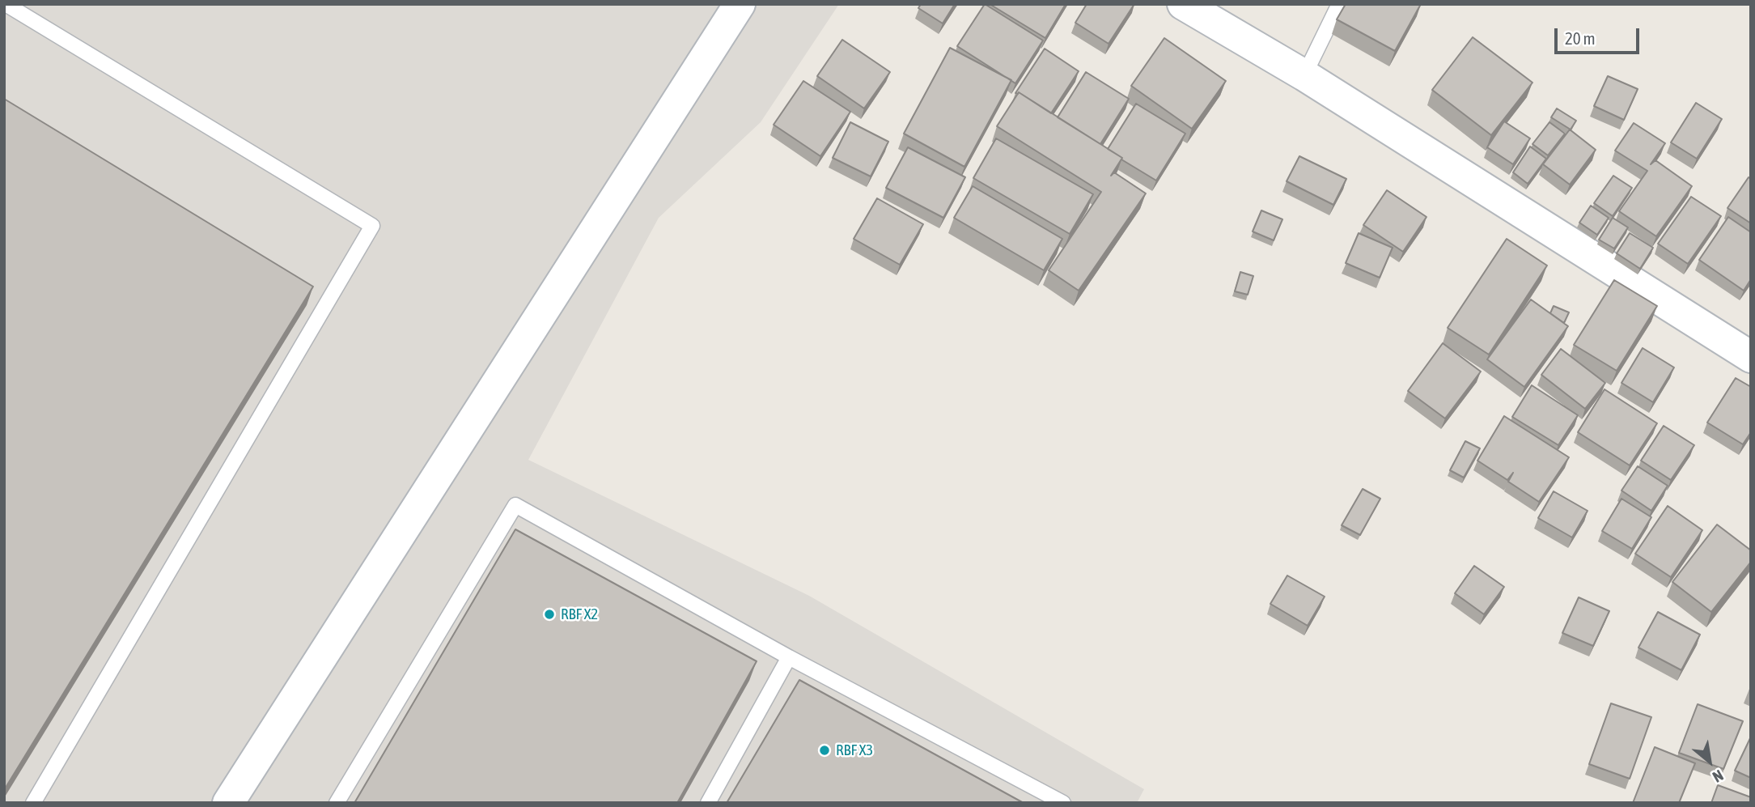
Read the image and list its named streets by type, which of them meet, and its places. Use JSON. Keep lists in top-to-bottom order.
{
  "places": ["RBF X2", "RBF X3"],
  "scale_bar": "20 m",
  "north": "bottom right"
}
